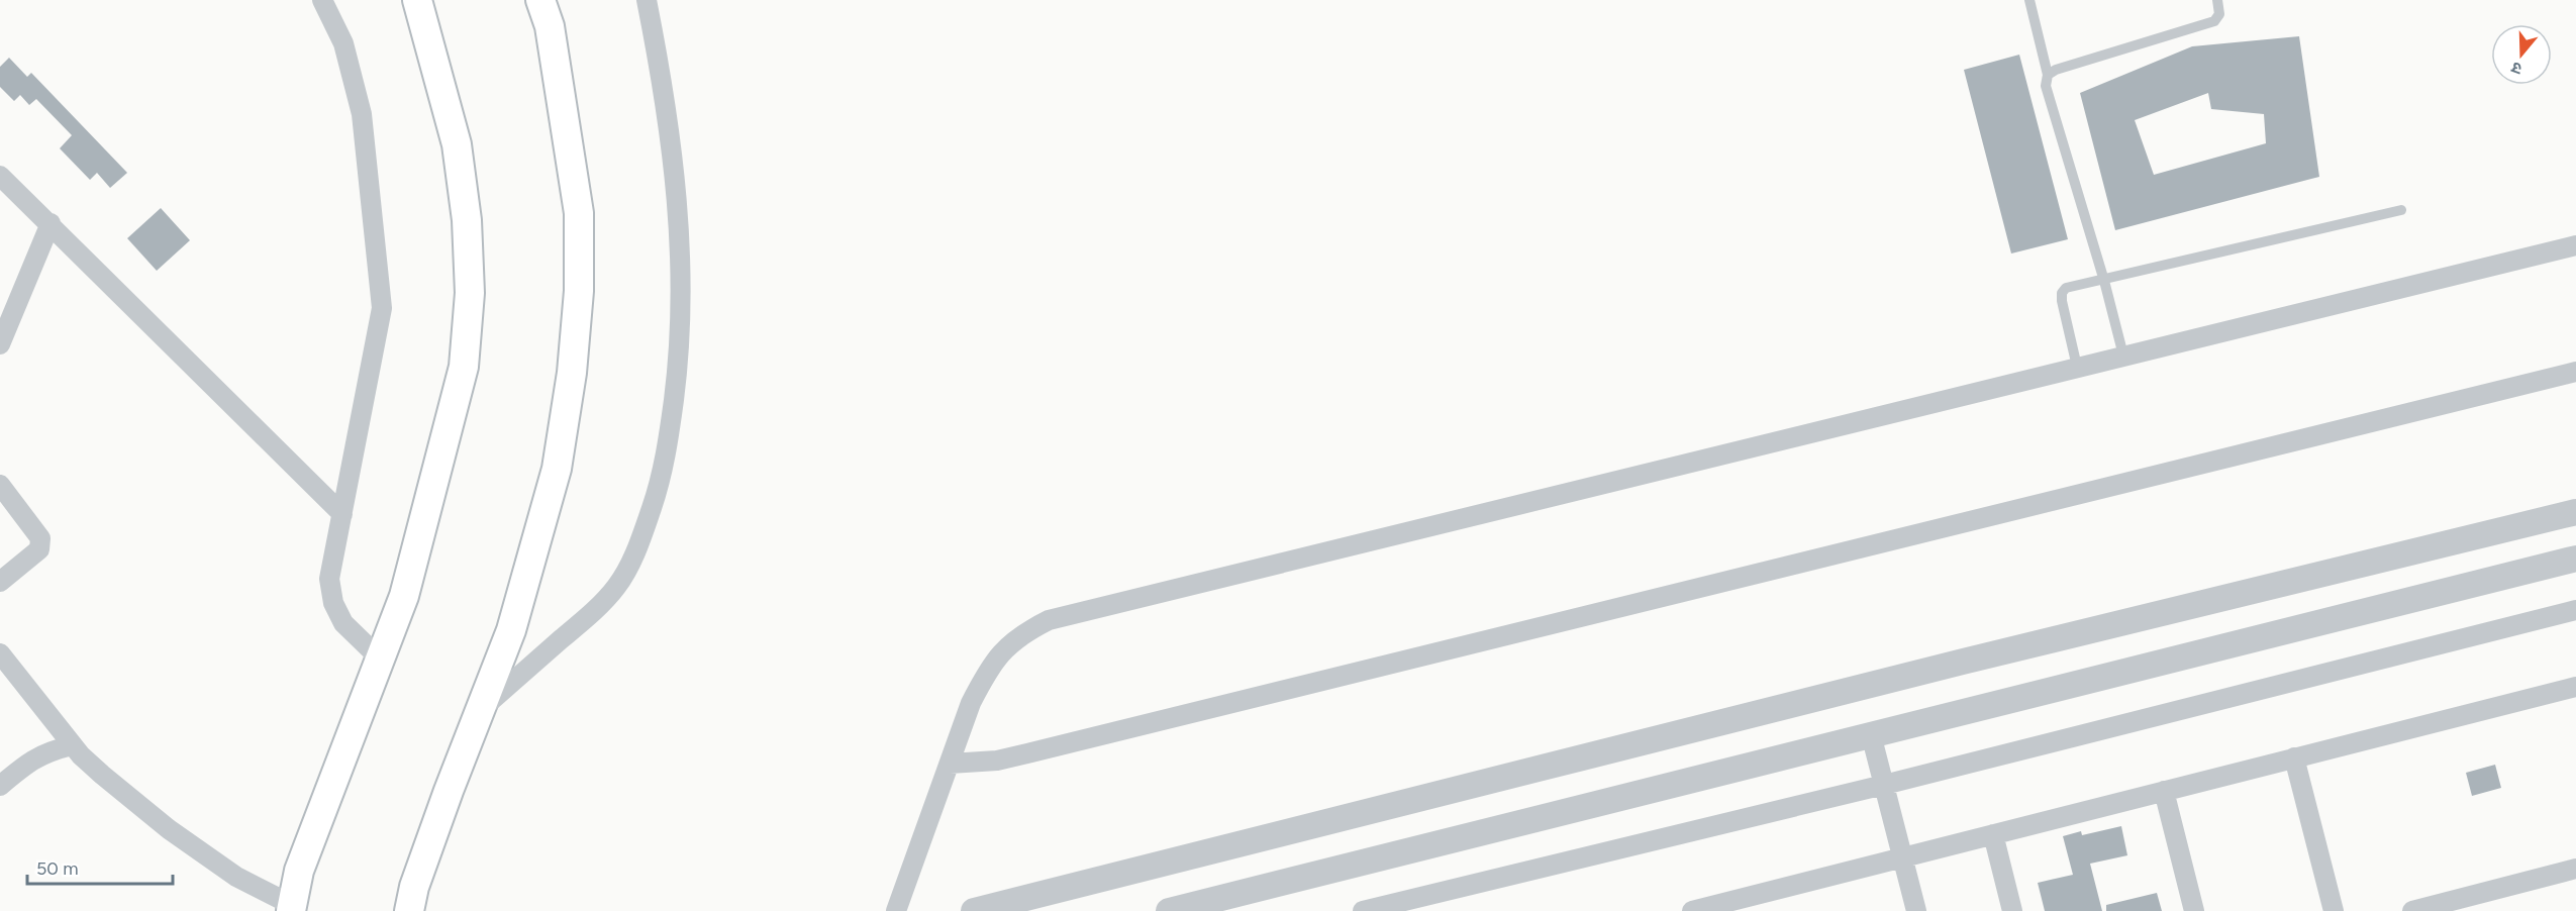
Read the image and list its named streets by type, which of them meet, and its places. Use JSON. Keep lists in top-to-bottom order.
{
  "scale_bar": "50 m",
  "north": "bottom"
}
